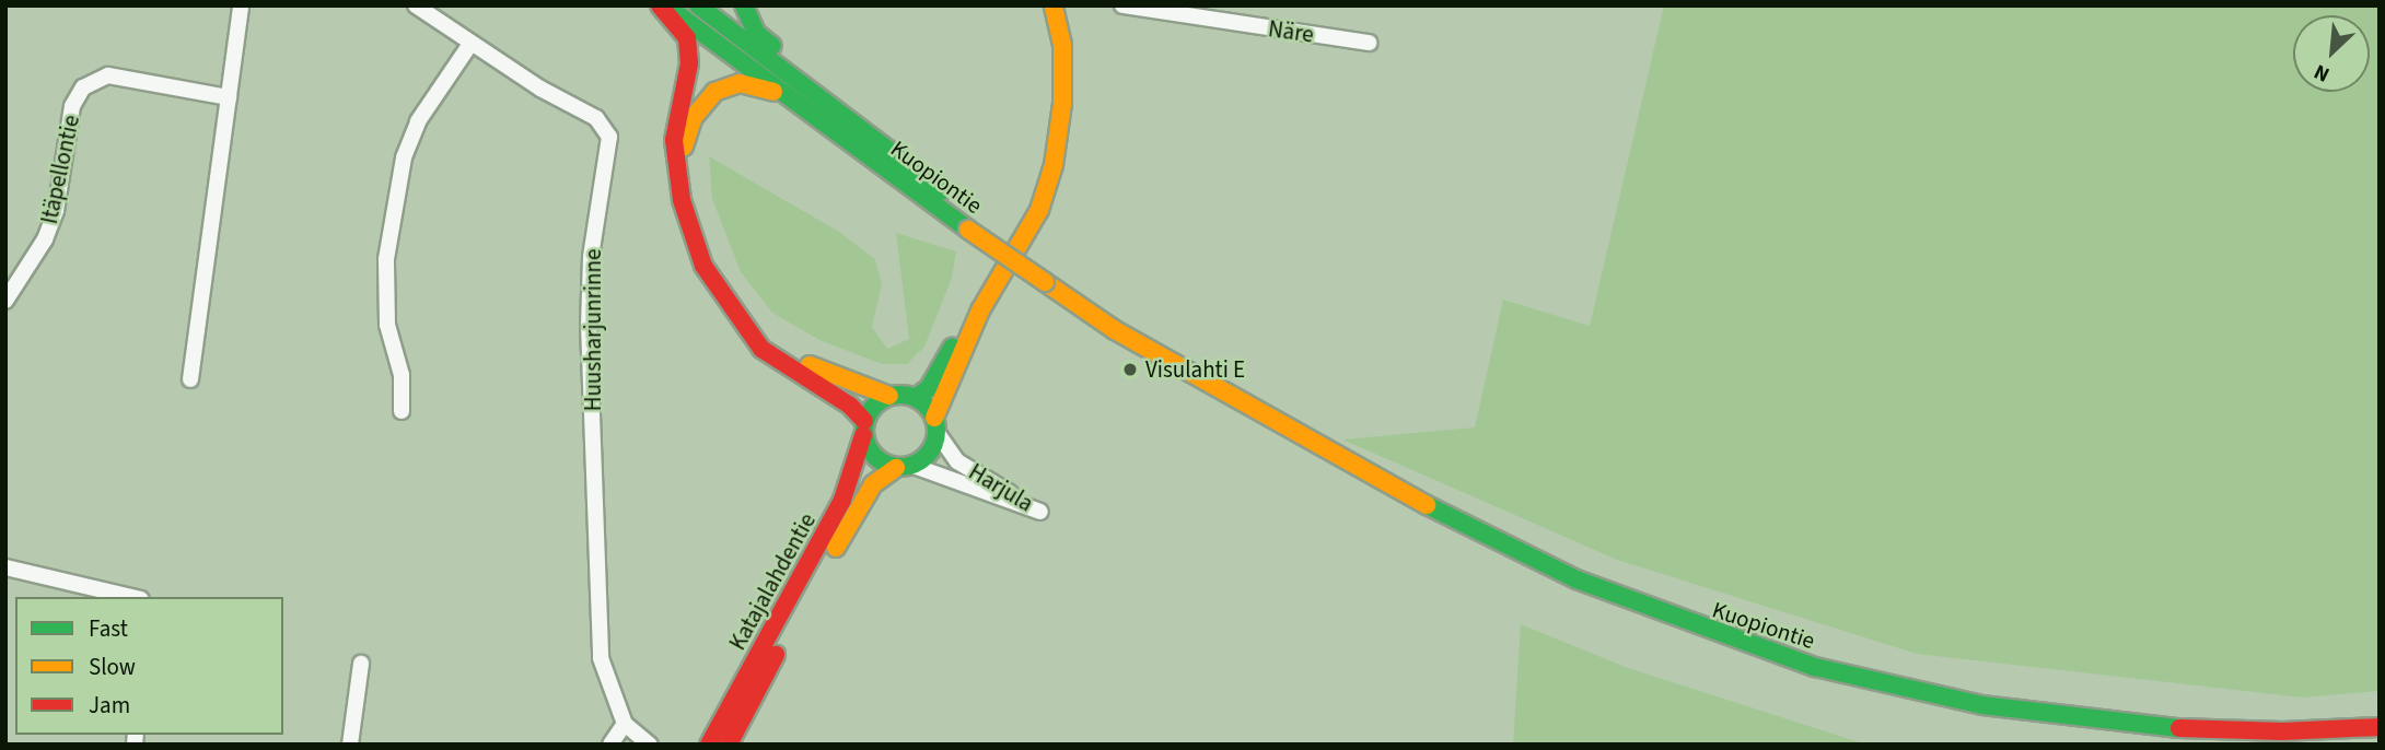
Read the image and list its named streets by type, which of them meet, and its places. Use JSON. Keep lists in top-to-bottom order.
{
  "streets": {
    "street": [
      "Näre",
      "Itäpellontie",
      "Kuopiontie",
      "Huusharjunrinne",
      "Harjula",
      "Katajalahdentie"
    ]
  },
  "crossings": [
    ["Harjula", "Katajalahdentie"]
  ],
  "places": ["Visulahti E"],
  "legend": ["Fast", "Slow", "Jam"],
  "north": "bottom left"
}
